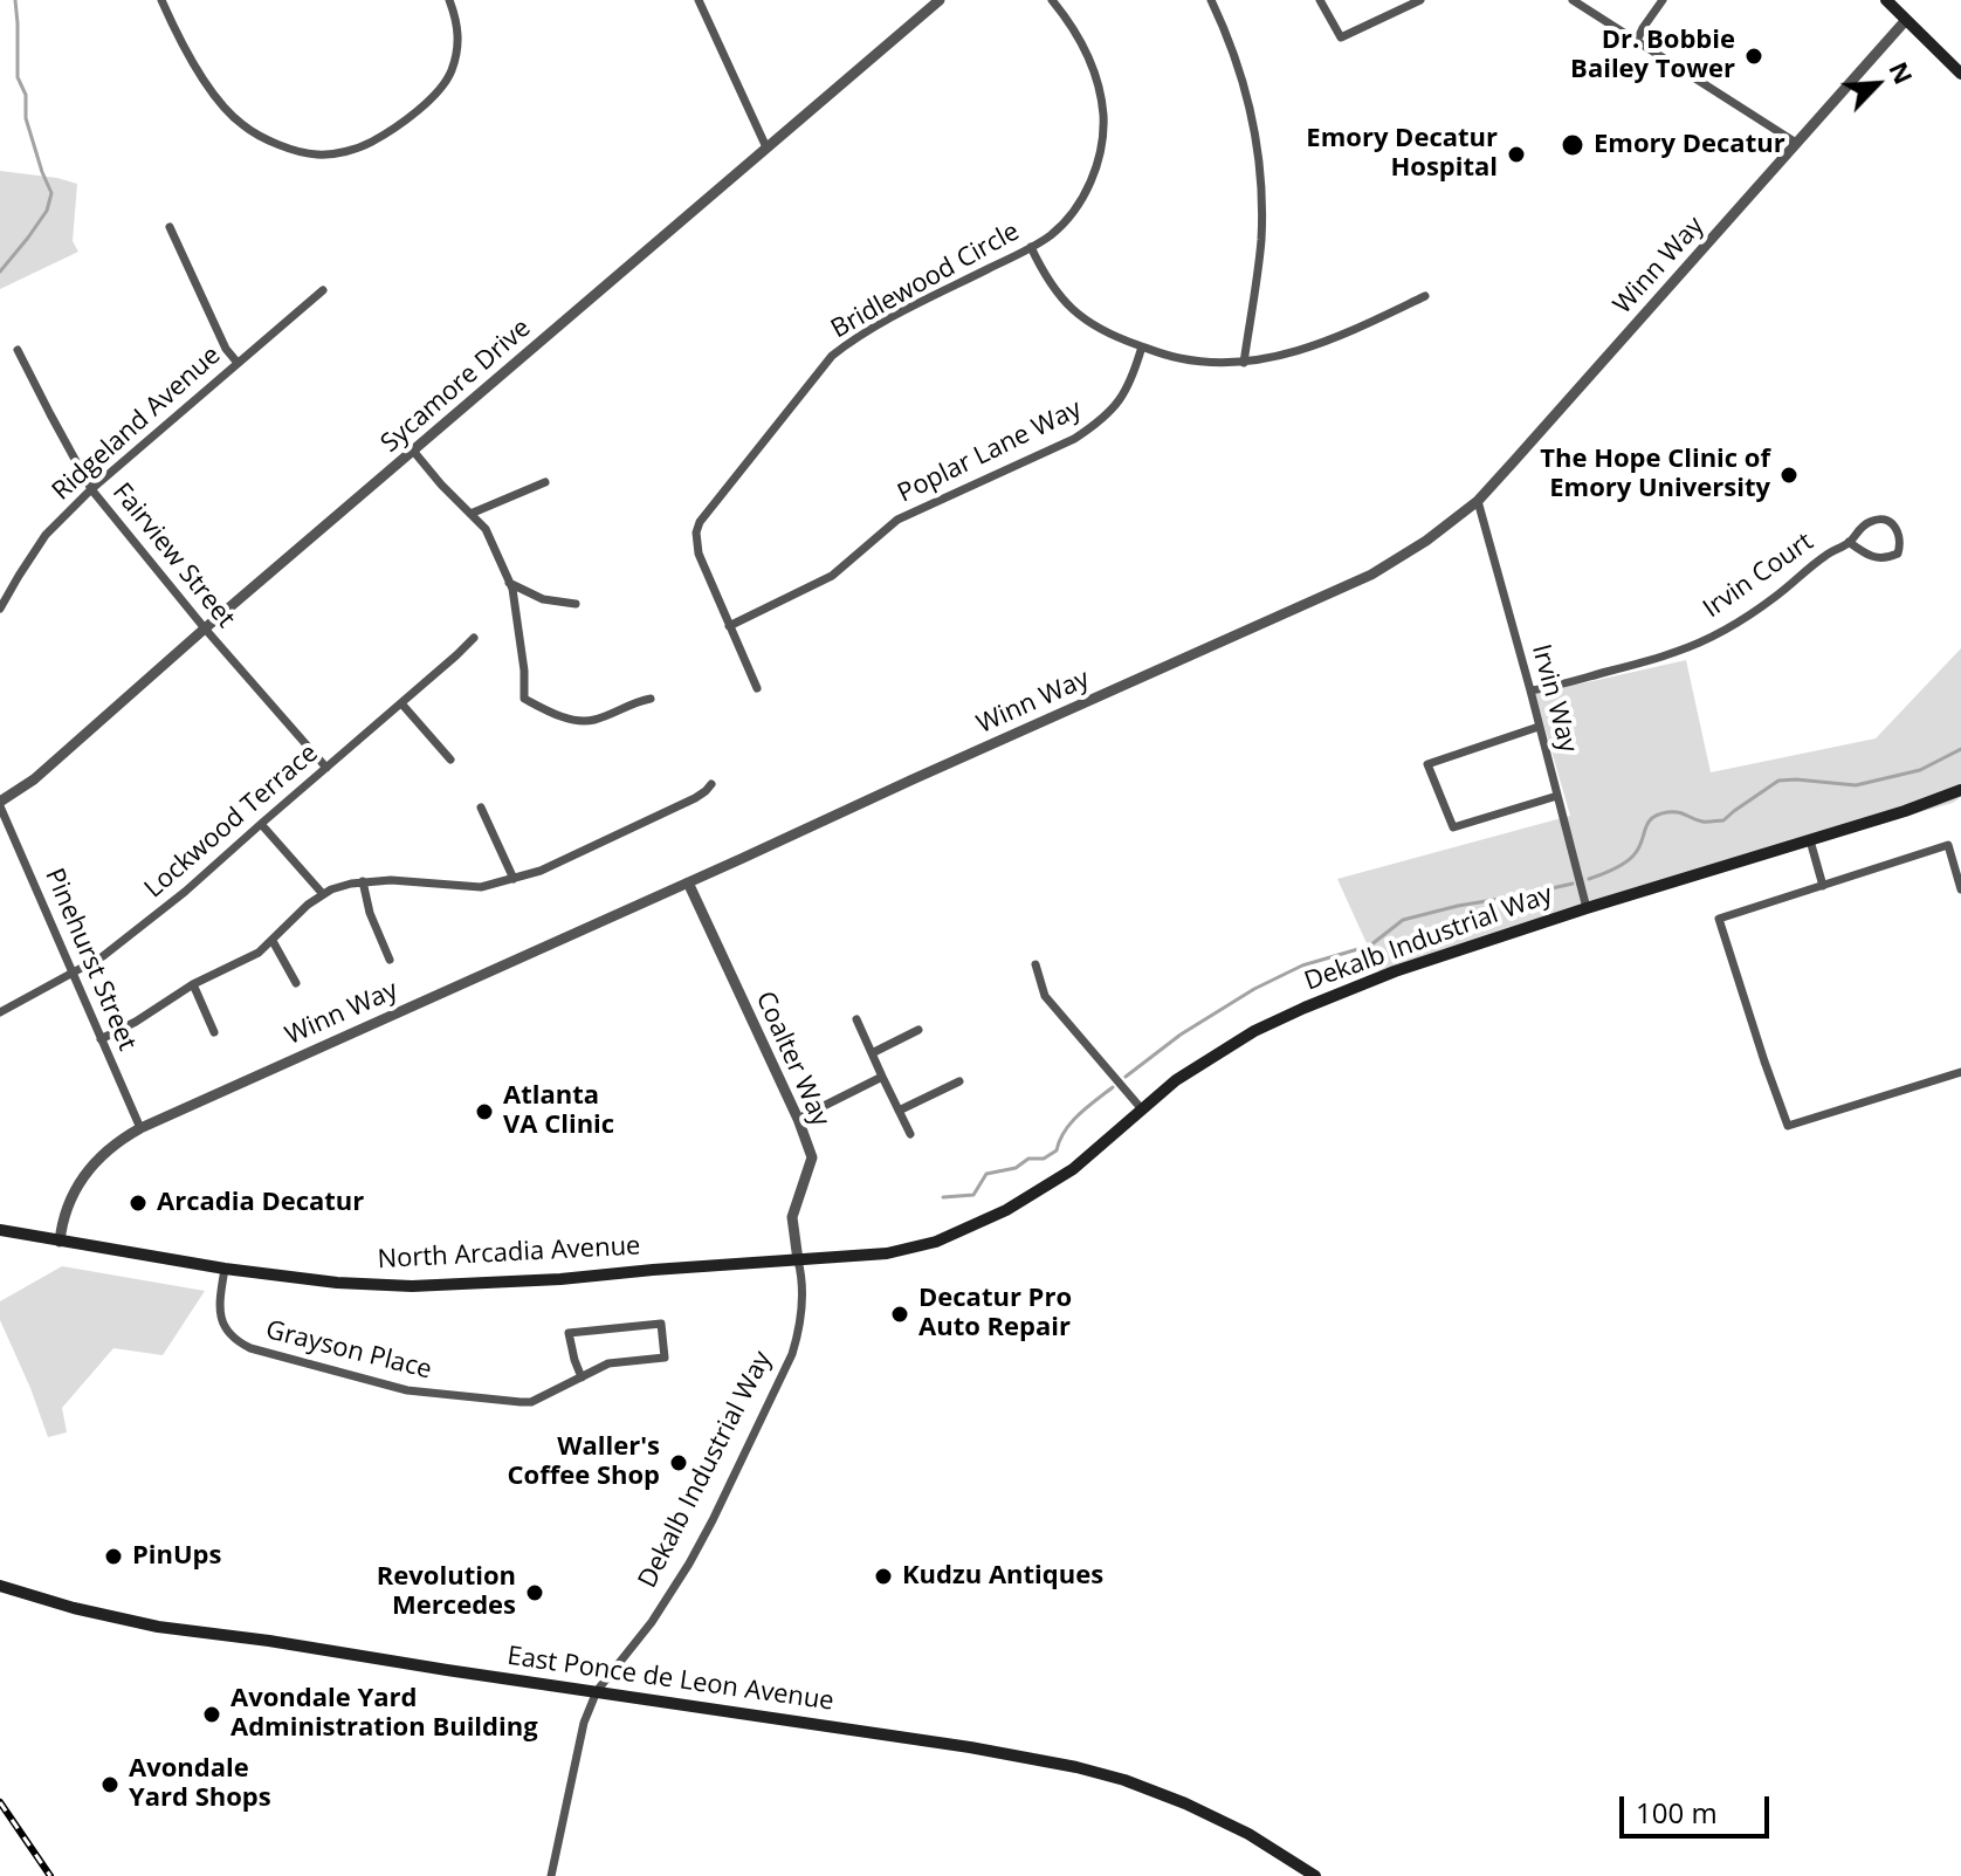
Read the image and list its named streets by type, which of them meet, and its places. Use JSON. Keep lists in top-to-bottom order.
{
  "streets": {
    "main road": ["Dekalb Industrial Way", "North Arcadia Avenue", "East Ponce de Leon Avenue"],
    "street": [
      "Winn Way",
      "Bridlewood Circle",
      "Sycamore Drive",
      "Ridgeland Avenue",
      "Poplar Lane Way",
      "Fairview Street",
      "Irvin Court",
      "Irvin Way",
      "Lockwood Terrace",
      "Pinehurst Street",
      "Coalter Way",
      "Grayson Place"
    ]
  },
  "crossings": [
    ["Winn Way", "Irvin Way"],
    ["Winn Way", "Pinehurst Street"],
    ["Winn Way", "Coalter Way"],
    ["Winn Way", "North Arcadia Avenue"],
    ["Bridlewood Circle", "Poplar Lane Way"],
    ["Sycamore Drive", "Fairview Street"],
    ["Sycamore Drive", "Pinehurst Street"],
    ["Ridgeland Avenue", "Fairview Street"],
    ["Fairview Street", "Lockwood Terrace"],
    ["Irvin Court", "Irvin Way"],
    ["Irvin Way", "Dekalb Industrial Way"],
    ["Lockwood Terrace", "Pinehurst Street"],
    ["Dekalb Industrial Way", "Coalter Way"],
    ["Dekalb Industrial Way", "North Arcadia Avenue"],
    ["Dekalb Industrial Way", "East Ponce de Leon Avenue"],
    ["Coalter Way", "North Arcadia Avenue"],
    ["North Arcadia Avenue", "Grayson Place"]
  ],
  "places": [
    "Dr. Bobbie Bailey Tower",
    "Emory Decatur",
    "Emory Decatur Hospital",
    "The Hope Clinic of Emory University",
    "Atlanta VA Clinic",
    "Arcadia Decatur",
    "Decatur Pro Auto Repair",
    "Waller's Coffee Shop",
    "PinUps",
    "Kudzu Antiques",
    "Revolution Mercedes",
    "Avondale Yard Administration Building",
    "Avondale Yard Shops"
  ],
  "scale_bar": "100 m",
  "north": "top right"
}
